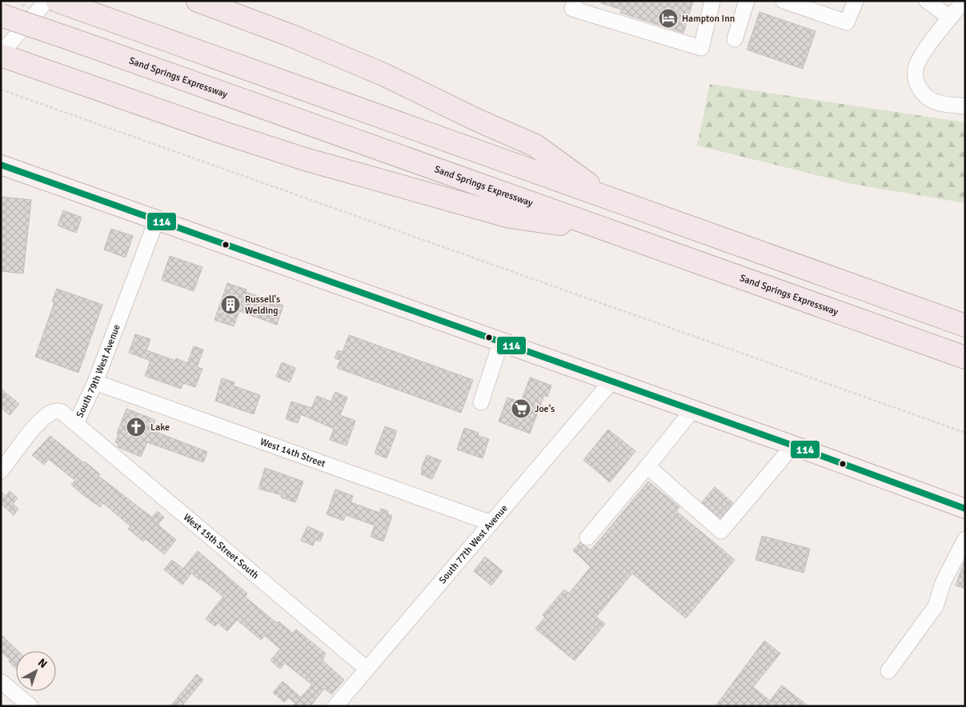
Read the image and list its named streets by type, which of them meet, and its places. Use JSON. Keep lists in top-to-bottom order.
{
  "streets": {
    "highway": ["Sand Springs Expressway"],
    "street": [
      "South 79th West Avenue",
      "West 14th Street",
      "South 77th West Avenue",
      "West 15th Street South"
    ]
  },
  "crossings": [
    ["South 79th West Avenue", "West 14th Street"],
    ["South 79th West Avenue", "West 15th Street South"],
    ["West 14th Street", "South 77th West Avenue"],
    ["South 77th West Avenue", "West 15th Street South"]
  ],
  "places": {
    "hotel": ["Hampton Inn"],
    "building": ["Russell's Welding"],
    "supermarket": ["Joe's"],
    "church": ["Lake"]
  },
  "lines": ["transit line 114"],
  "north": "top right"
}
